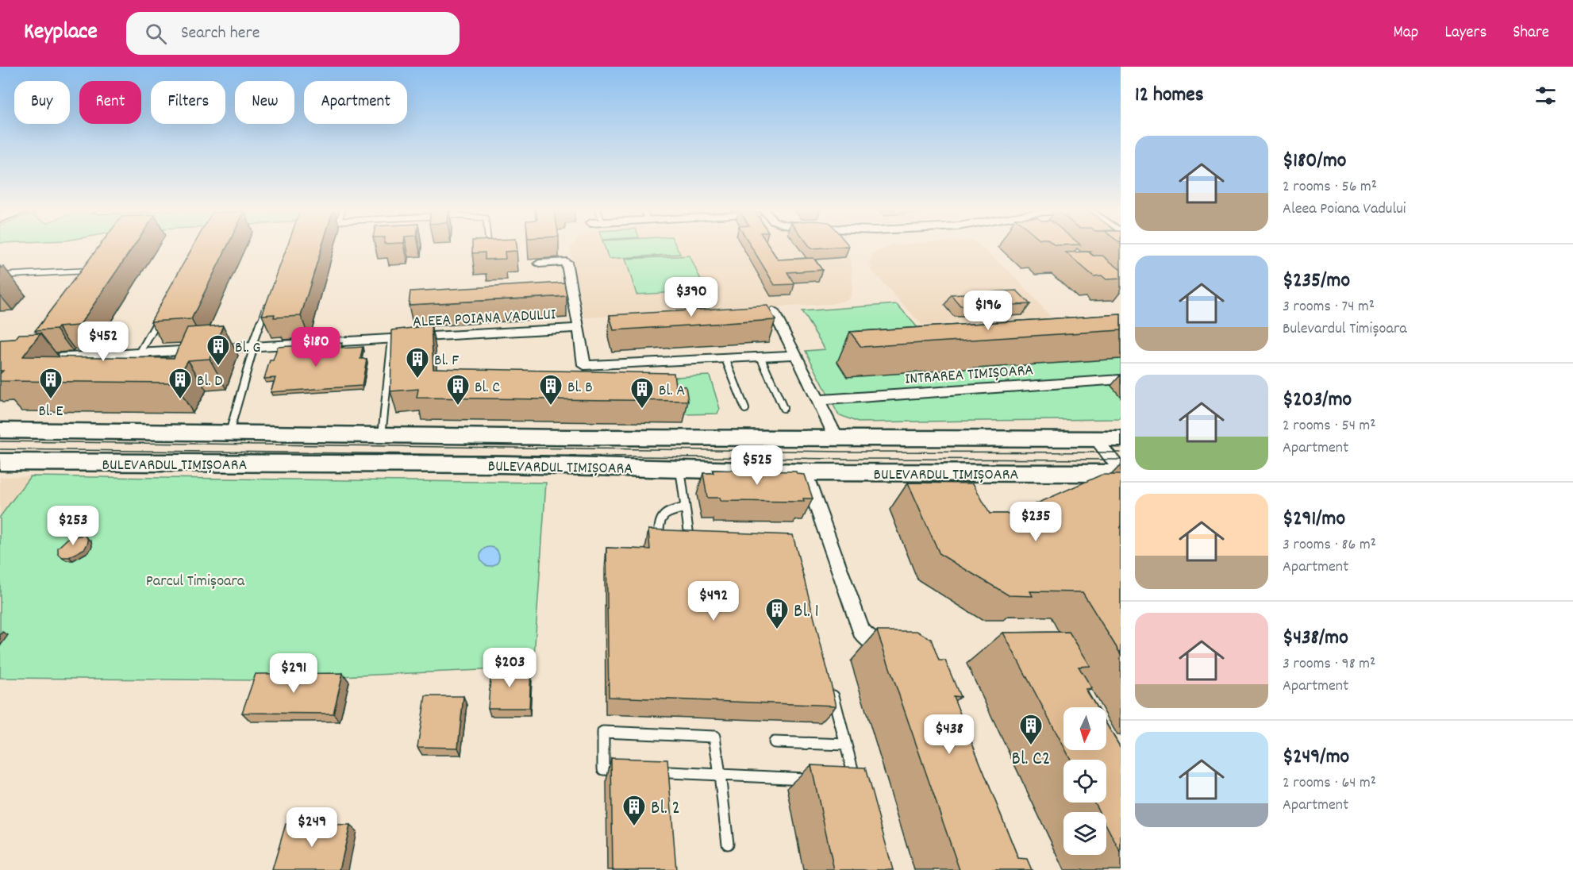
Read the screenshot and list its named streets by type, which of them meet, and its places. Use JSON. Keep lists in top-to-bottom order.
{
  "streets": {
    "main road": ["BULEVARDUL TIMIȘOARA"],
    "street": ["ALEEA POIANA VADULUI", "INTRAREA TIMIȘOARA"]
  },
  "parks": ["Parcul Timișoara"],
  "places": {
    "building": [
      "Bl. G",
      "Bl. F",
      "Bl. E",
      "Bl. D",
      "Bl. C",
      "Bl. B",
      "Bl. A",
      "Bl. 1",
      "Bl. C2",
      "Bl. 2"
    ]
  },
  "north": "bottom",
  "page": {
    "header": "Keyplace",
    "search": "Search here",
    "nav": ["Map", "Layers", "Share"],
    "heading": "12 homes",
    "chip": [
      "Buy",
      "Rent",
      "Filters",
      "New",
      "Apartment"
    ],
    "list": [
      {
        "name": "$180/mo",
        "note": "2 rooms · 56 m² · Aleea Poiana Vadului"
      },
      {
        "name": "$235/mo",
        "note": "3 rooms · 74 m² · Bulevardul Timișoara"
      },
      {
        "name": "$203/mo",
        "note": "2 rooms · 54 m² · Apartment"
      },
      {
        "name": "$291/mo",
        "note": "3 rooms · 86 m² · Apartment"
      },
      {
        "name": "$438/mo",
        "note": "3 rooms · 98 m² · Apartment"
      },
      {
        "name": "$249/mo",
        "note": "2 rooms · 64 m² · Apartment"
      }
    ],
    "price": [
      "$390",
      "$196",
      "$452",
      "$180",
      "$525",
      "$235",
      "$253",
      "$492",
      "$203",
      "$291",
      "$438",
      "$249"
    ]
  }
}
